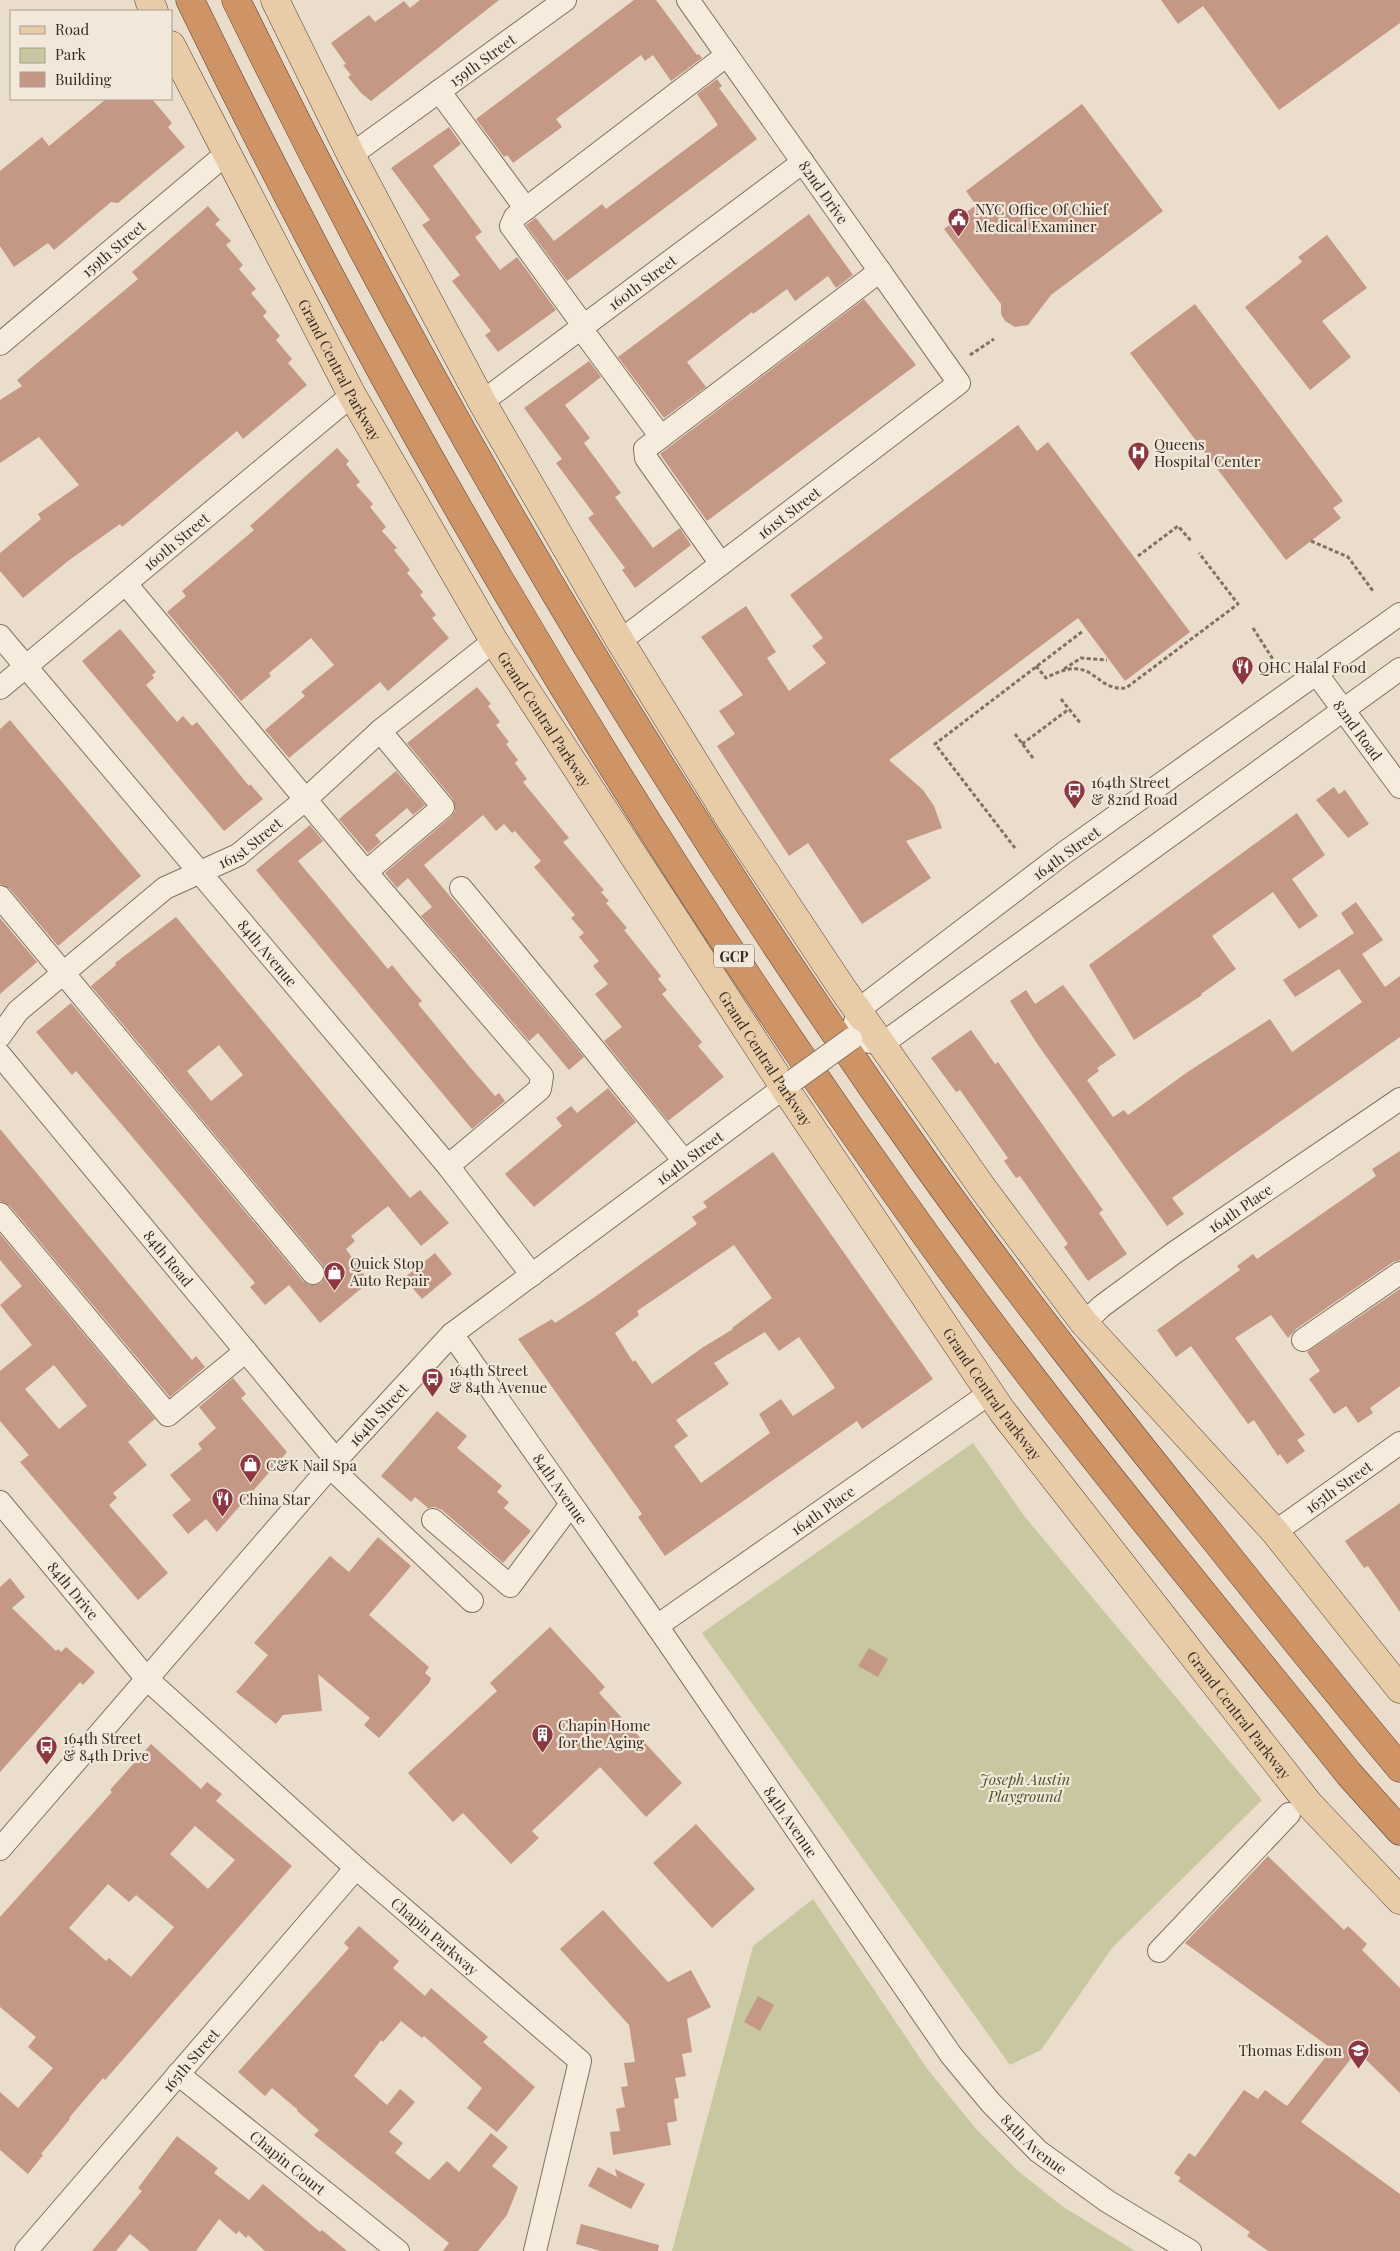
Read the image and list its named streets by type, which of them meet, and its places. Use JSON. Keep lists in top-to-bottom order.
{
  "streets": {
    "highway": ["Grand Central Parkway", "GCP"],
    "street": [
      "159th Street",
      "82nd Drive",
      "160th Street",
      "161st Street",
      "82nd Road",
      "164th Street",
      "84th Avenue",
      "164th Place",
      "84th Road",
      "165th Street",
      "84th Drive",
      "Chapin Parkway",
      "Chapin Court"
    ]
  },
  "crossings": [
    ["159th Street", "Grand Central Parkway"],
    ["82nd Drive", "160th Street"],
    ["82nd Drive", "161st Street"],
    ["160th Street", "Grand Central Parkway"],
    ["160th Street", "84th Avenue"],
    ["Grand Central Parkway", "161st Street"],
    ["Grand Central Parkway", "164th Street"],
    ["Grand Central Parkway", "164th Place"],
    ["161st Street", "84th Avenue"],
    ["82nd Road", "164th Street"],
    ["164th Street", "84th Avenue"],
    ["164th Street", "84th Road"],
    ["164th Street", "84th Drive"],
    ["164th Street", "Chapin Parkway"],
    ["84th Avenue", "164th Place"],
    ["165th Street", "Chapin Parkway"],
    ["165th Street", "Chapin Court"],
    ["84th Drive", "Chapin Parkway"]
  ],
  "parks": ["Joseph Austin Playground"],
  "places": {
    "public building": ["NYC Office Of Chief Medical Examiner"],
    "hospital": ["Queens Hospital Center"],
    "restaurant": ["QHC Halal Food", "China Star"],
    "bus stop": ["164th Street & 82nd Road", "164th Street & 84th Avenue", "164th Street & 84th Drive"],
    "shop": ["Quick Stop Auto Repair", "C&K Nail Spa"],
    "building": ["Chapin Home for the Aging"],
    "school or university": ["Thomas Edison"]
  },
  "legend": ["Road", "Park", "Building"]
}
